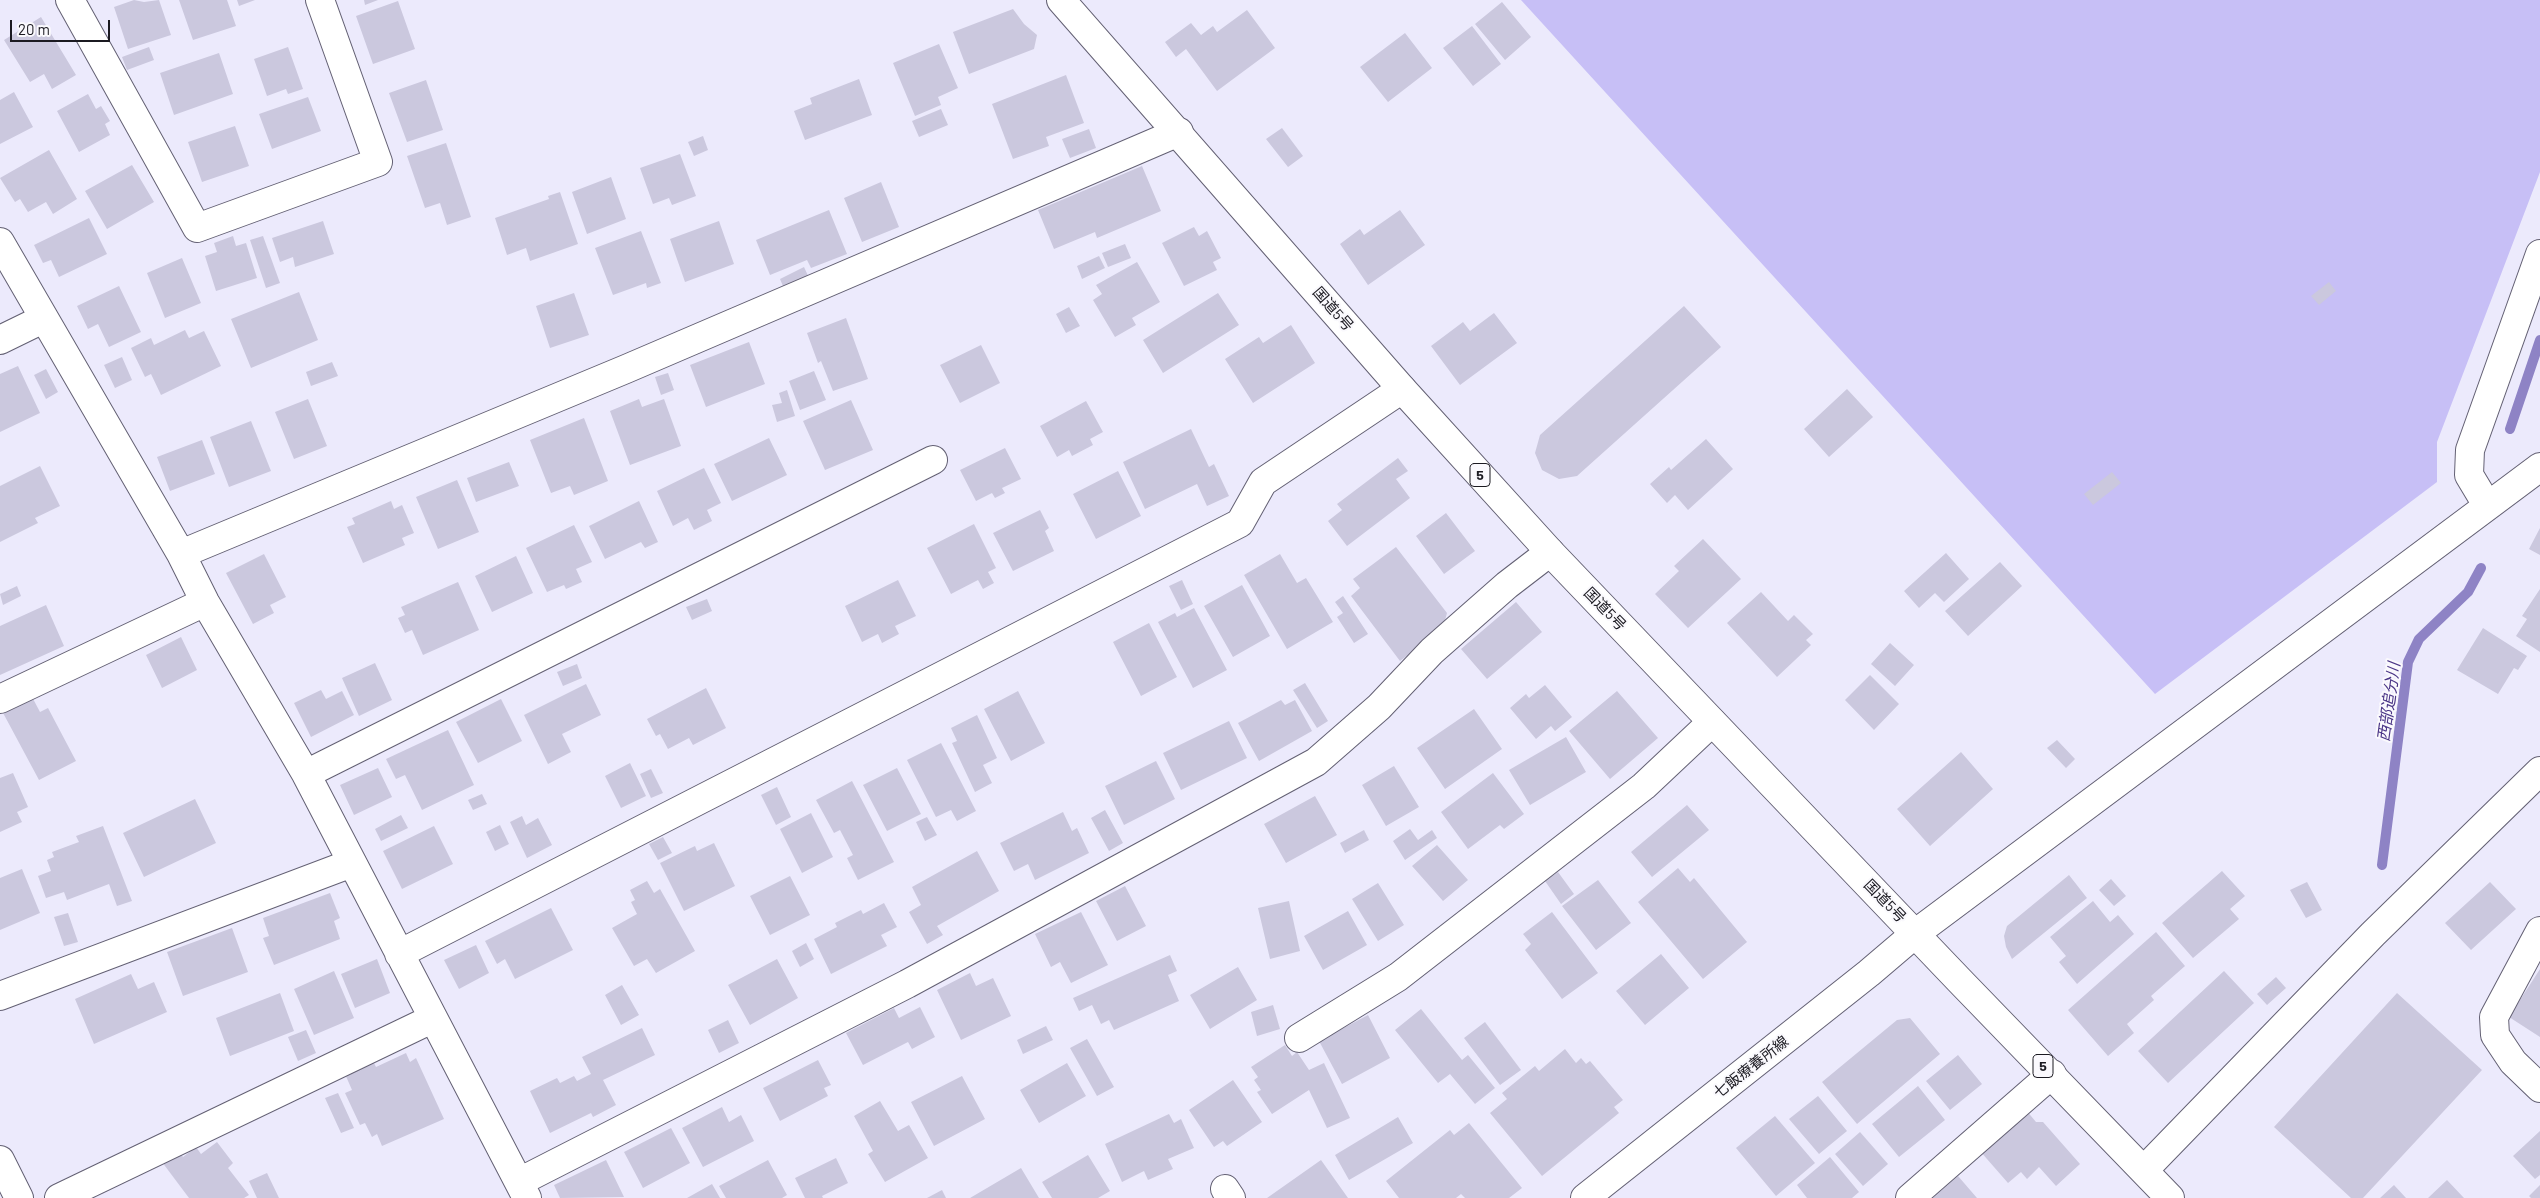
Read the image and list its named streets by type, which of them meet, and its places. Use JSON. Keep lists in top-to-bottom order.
{
  "streets": {
    "main road": ["国道5号", "5", "七飯療養所線"]
  },
  "crossings": [
    ["国道5号", "七飯療養所線"]
  ],
  "water": ["西部追分川"],
  "scale_bar": "20 m"
}
